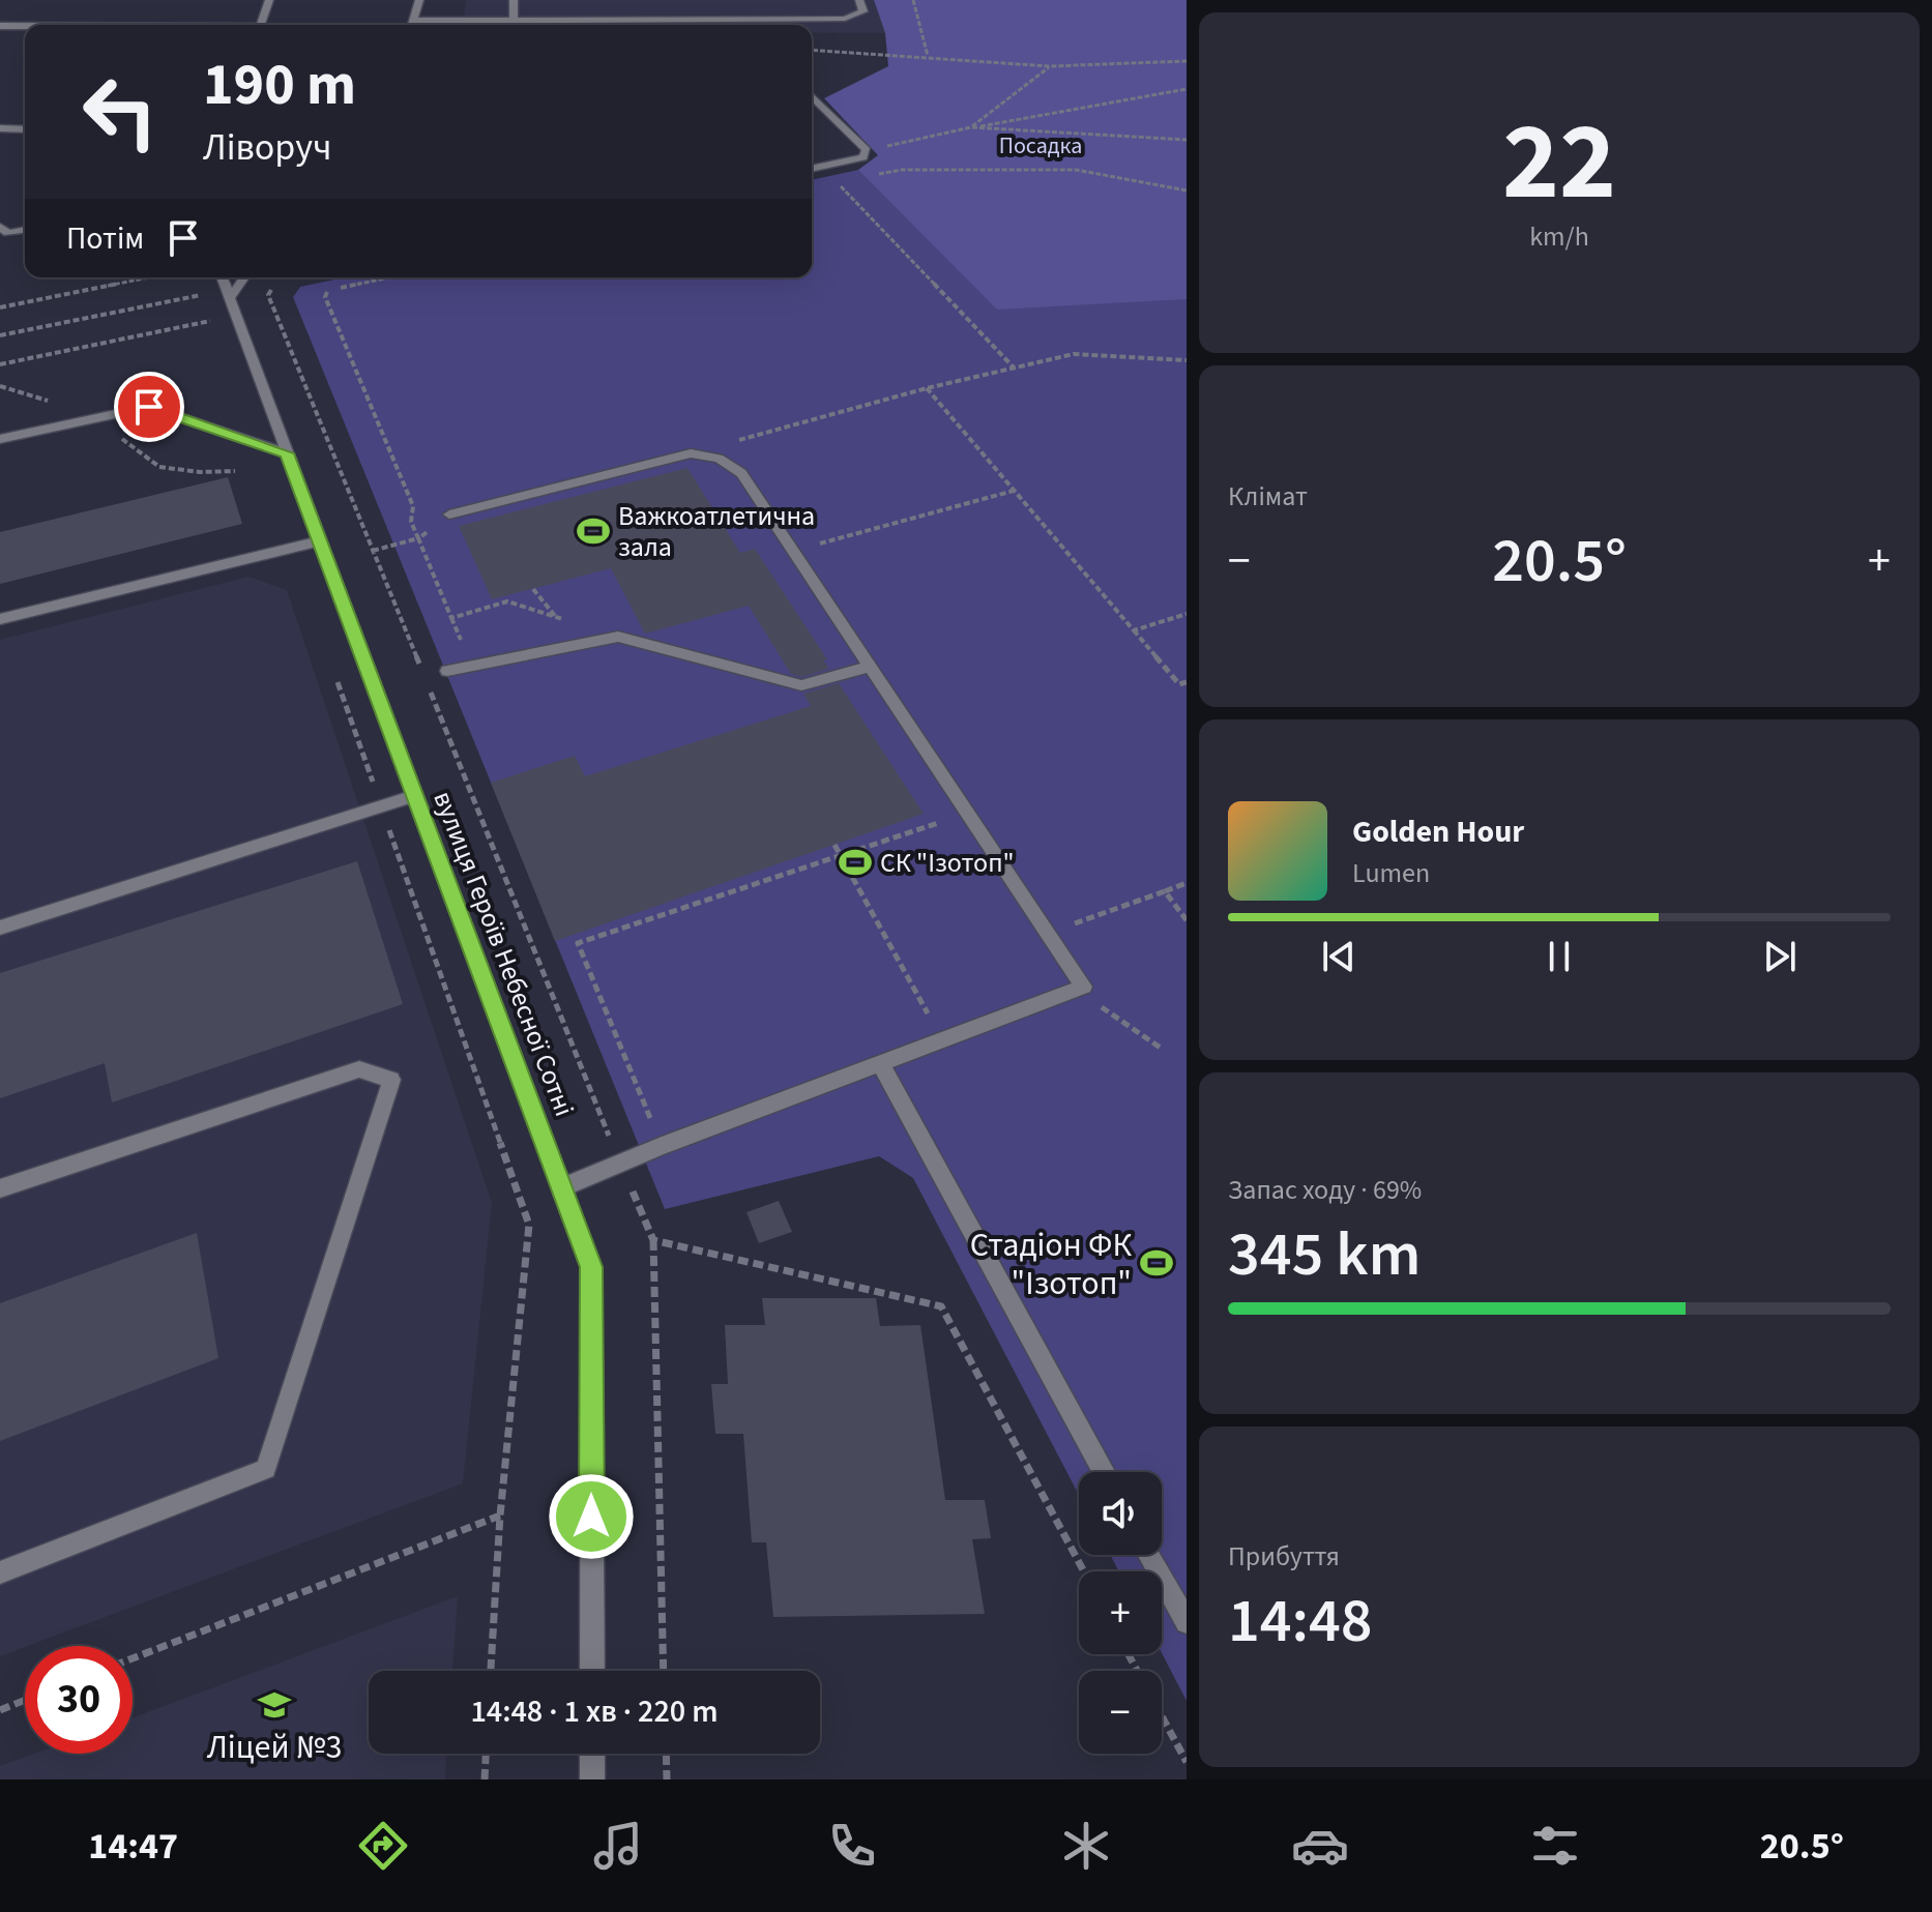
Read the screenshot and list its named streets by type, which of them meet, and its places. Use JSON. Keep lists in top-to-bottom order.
{
  "streets": {
    "street": ["вулиця Героїв Небесної Сотні"]
  },
  "parks": ["Посадка"],
  "places": {
    "sports": ["Важкоатлетична зала", "СК \"Ізотоп\"", "Стадіон ФК \"Ізотоп\""],
    "school or university": ["Ліцей №3"]
  },
  "page": {
    "tile": [
      ["22", "km/h"],
      "Клімат",
      ["Запас ходу · 69%", "345 km"],
      ["Прибуття", "14:48"]
    ],
    "turn": ["190 m", "Ліворуч"],
    "then": "Потім",
    "heat": ["−", "20.5°", "+"],
    "song": ["Golden Hour", "Lumen"],
    "map_buttons": ["+", "−"],
    "limit": "30",
    "trip": "14:48 · 1 хв · 220 m",
    "tabs": ["14:47", "20.5°"]
  }
}
